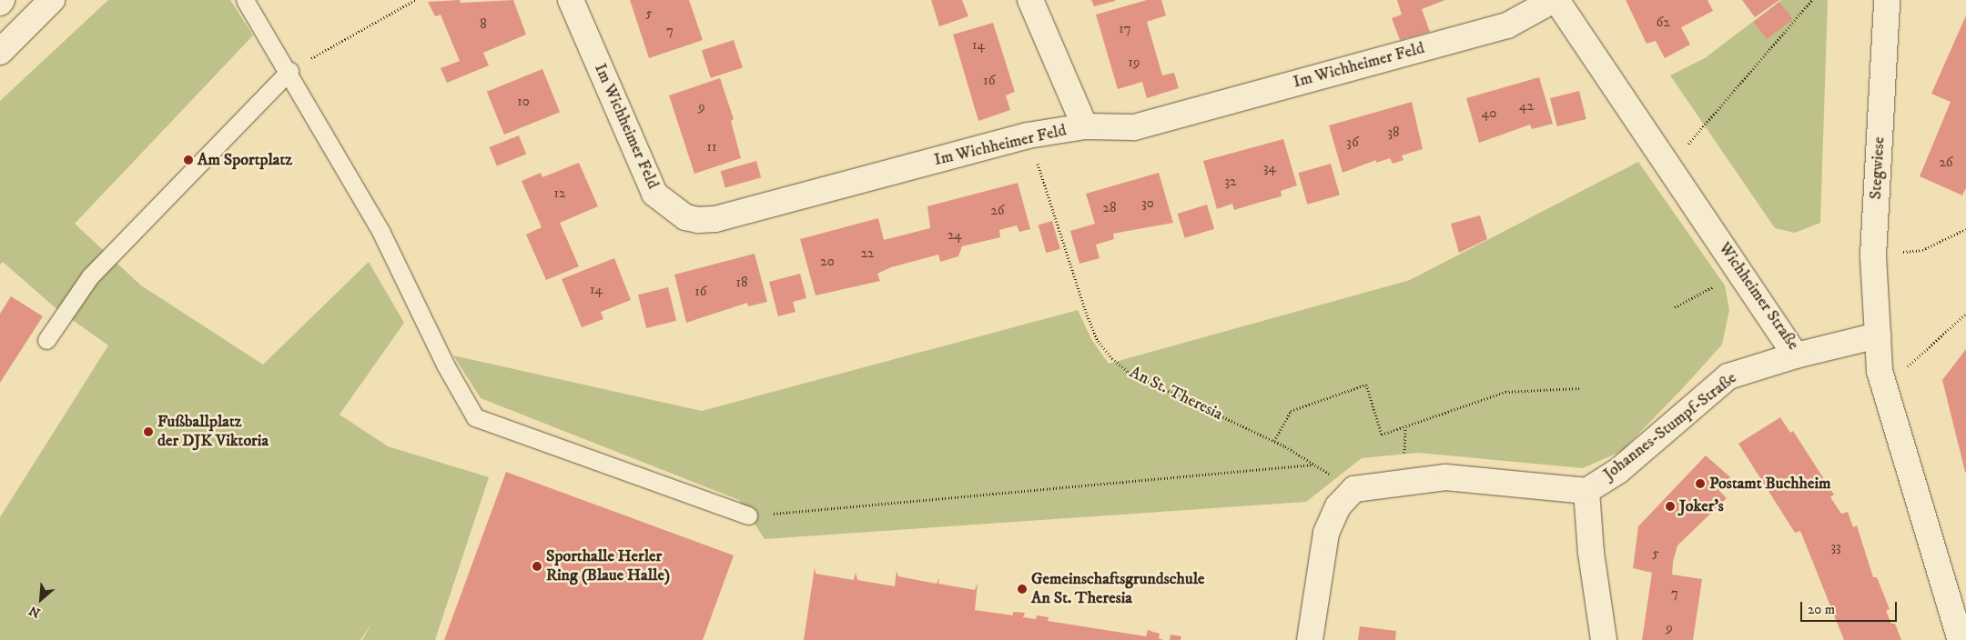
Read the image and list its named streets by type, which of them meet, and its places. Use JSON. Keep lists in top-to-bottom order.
{
  "streets": {
    "street": [
      "Im Wichheimer Feld",
      "Stegwiese",
      "Wichheimer Straße",
      "Johannes-Stumpf-Straße"
    ],
    "path": ["An St. Theresia"]
  },
  "crossings": [
    ["Im Wichheimer Feld", "Wichheimer Straße"],
    ["Im Wichheimer Feld", "An St. Theresia"],
    ["Stegwiese", "Wichheimer Straße"],
    ["Wichheimer Straße", "Johannes-Stumpf-Straße"]
  ],
  "places": [
    "Am Sportplatz",
    "Fußballplatz der DJK Viktoria",
    "Postamt Buchheim",
    "Joker's",
    "Sporthalle Herler Ring (Blaue Halle)",
    "Gemeinschaftsgrundschule An St. Theresia"
  ],
  "house_numbers": [
    "5",
    "62",
    "8",
    "17",
    "7",
    "14",
    "19",
    "16",
    "10",
    "42",
    "9",
    "40",
    "38",
    "36",
    "11",
    "26",
    "34",
    "32",
    "12",
    "30",
    "28",
    "26",
    "24",
    "22",
    "20",
    "18",
    "14",
    "16",
    "33",
    "5",
    "7",
    "9"
  ],
  "scale_bar": "20 m",
  "north": "bottom left"
}
